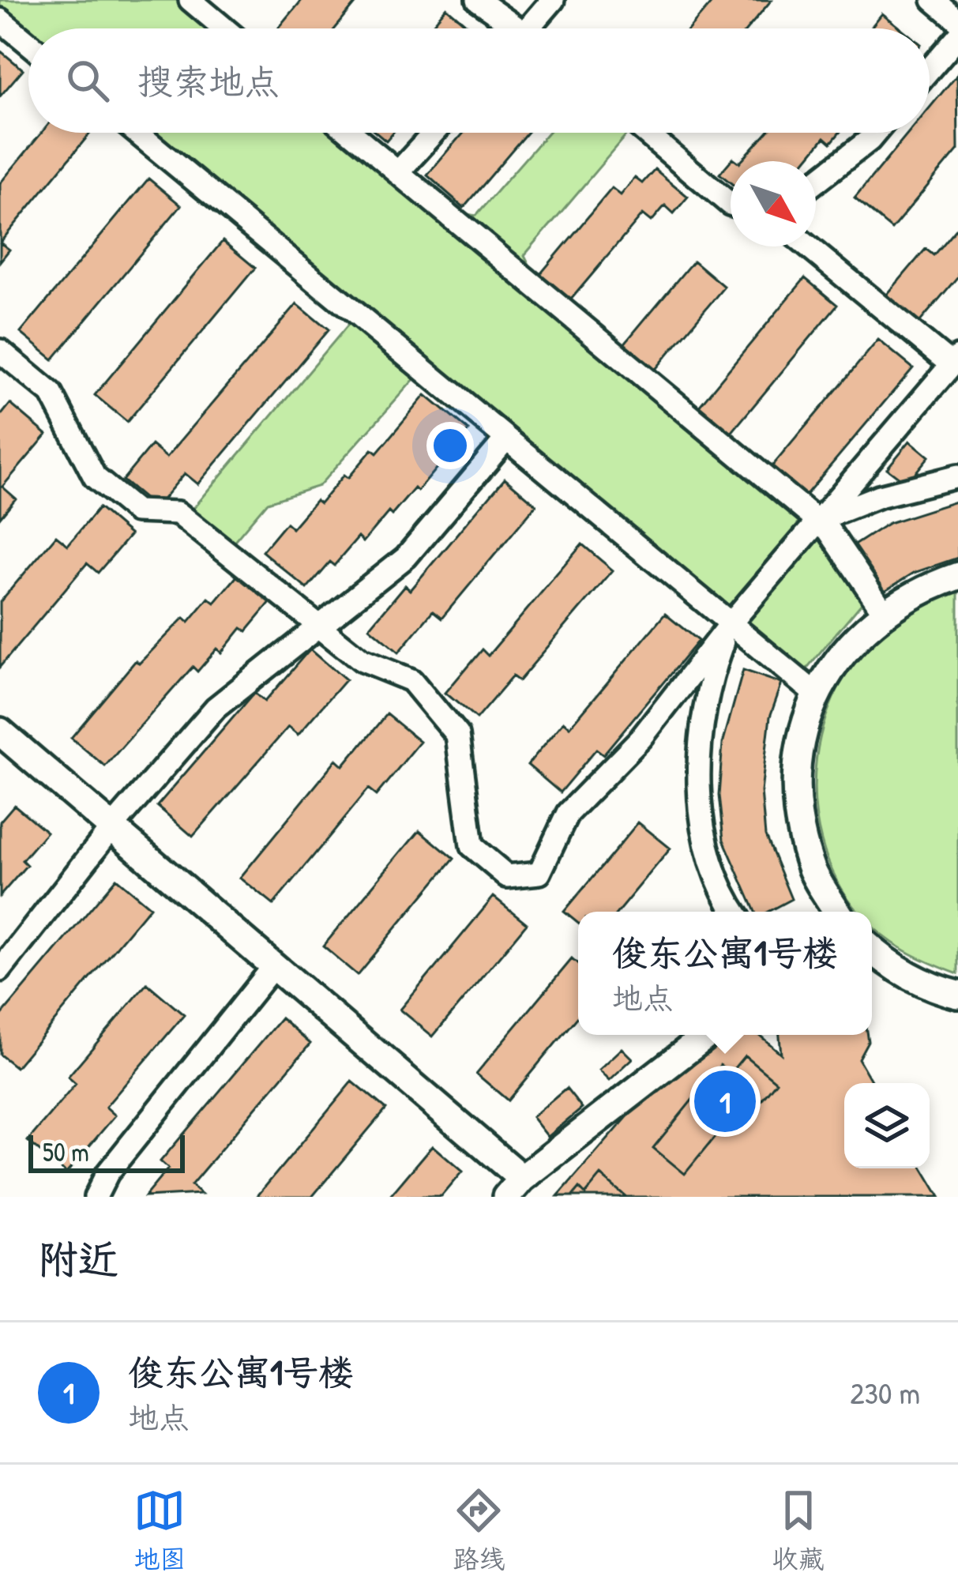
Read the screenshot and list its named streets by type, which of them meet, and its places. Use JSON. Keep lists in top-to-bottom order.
{
  "scale_bar": "50 m",
  "north": "bottom right",
  "page": {
    "search": "搜索地点",
    "popup": ["俊东公寓1号楼", "地点"],
    "pins": "1",
    "scale": "50 m",
    "heading": "附近",
    "list": [
      {
        "mark": "1",
        "name": "俊东公寓1号楼",
        "note": "地点",
        "value": "230 m"
      }
    ],
    "nav": ["地图", "路线", "收藏"]
  }
}
